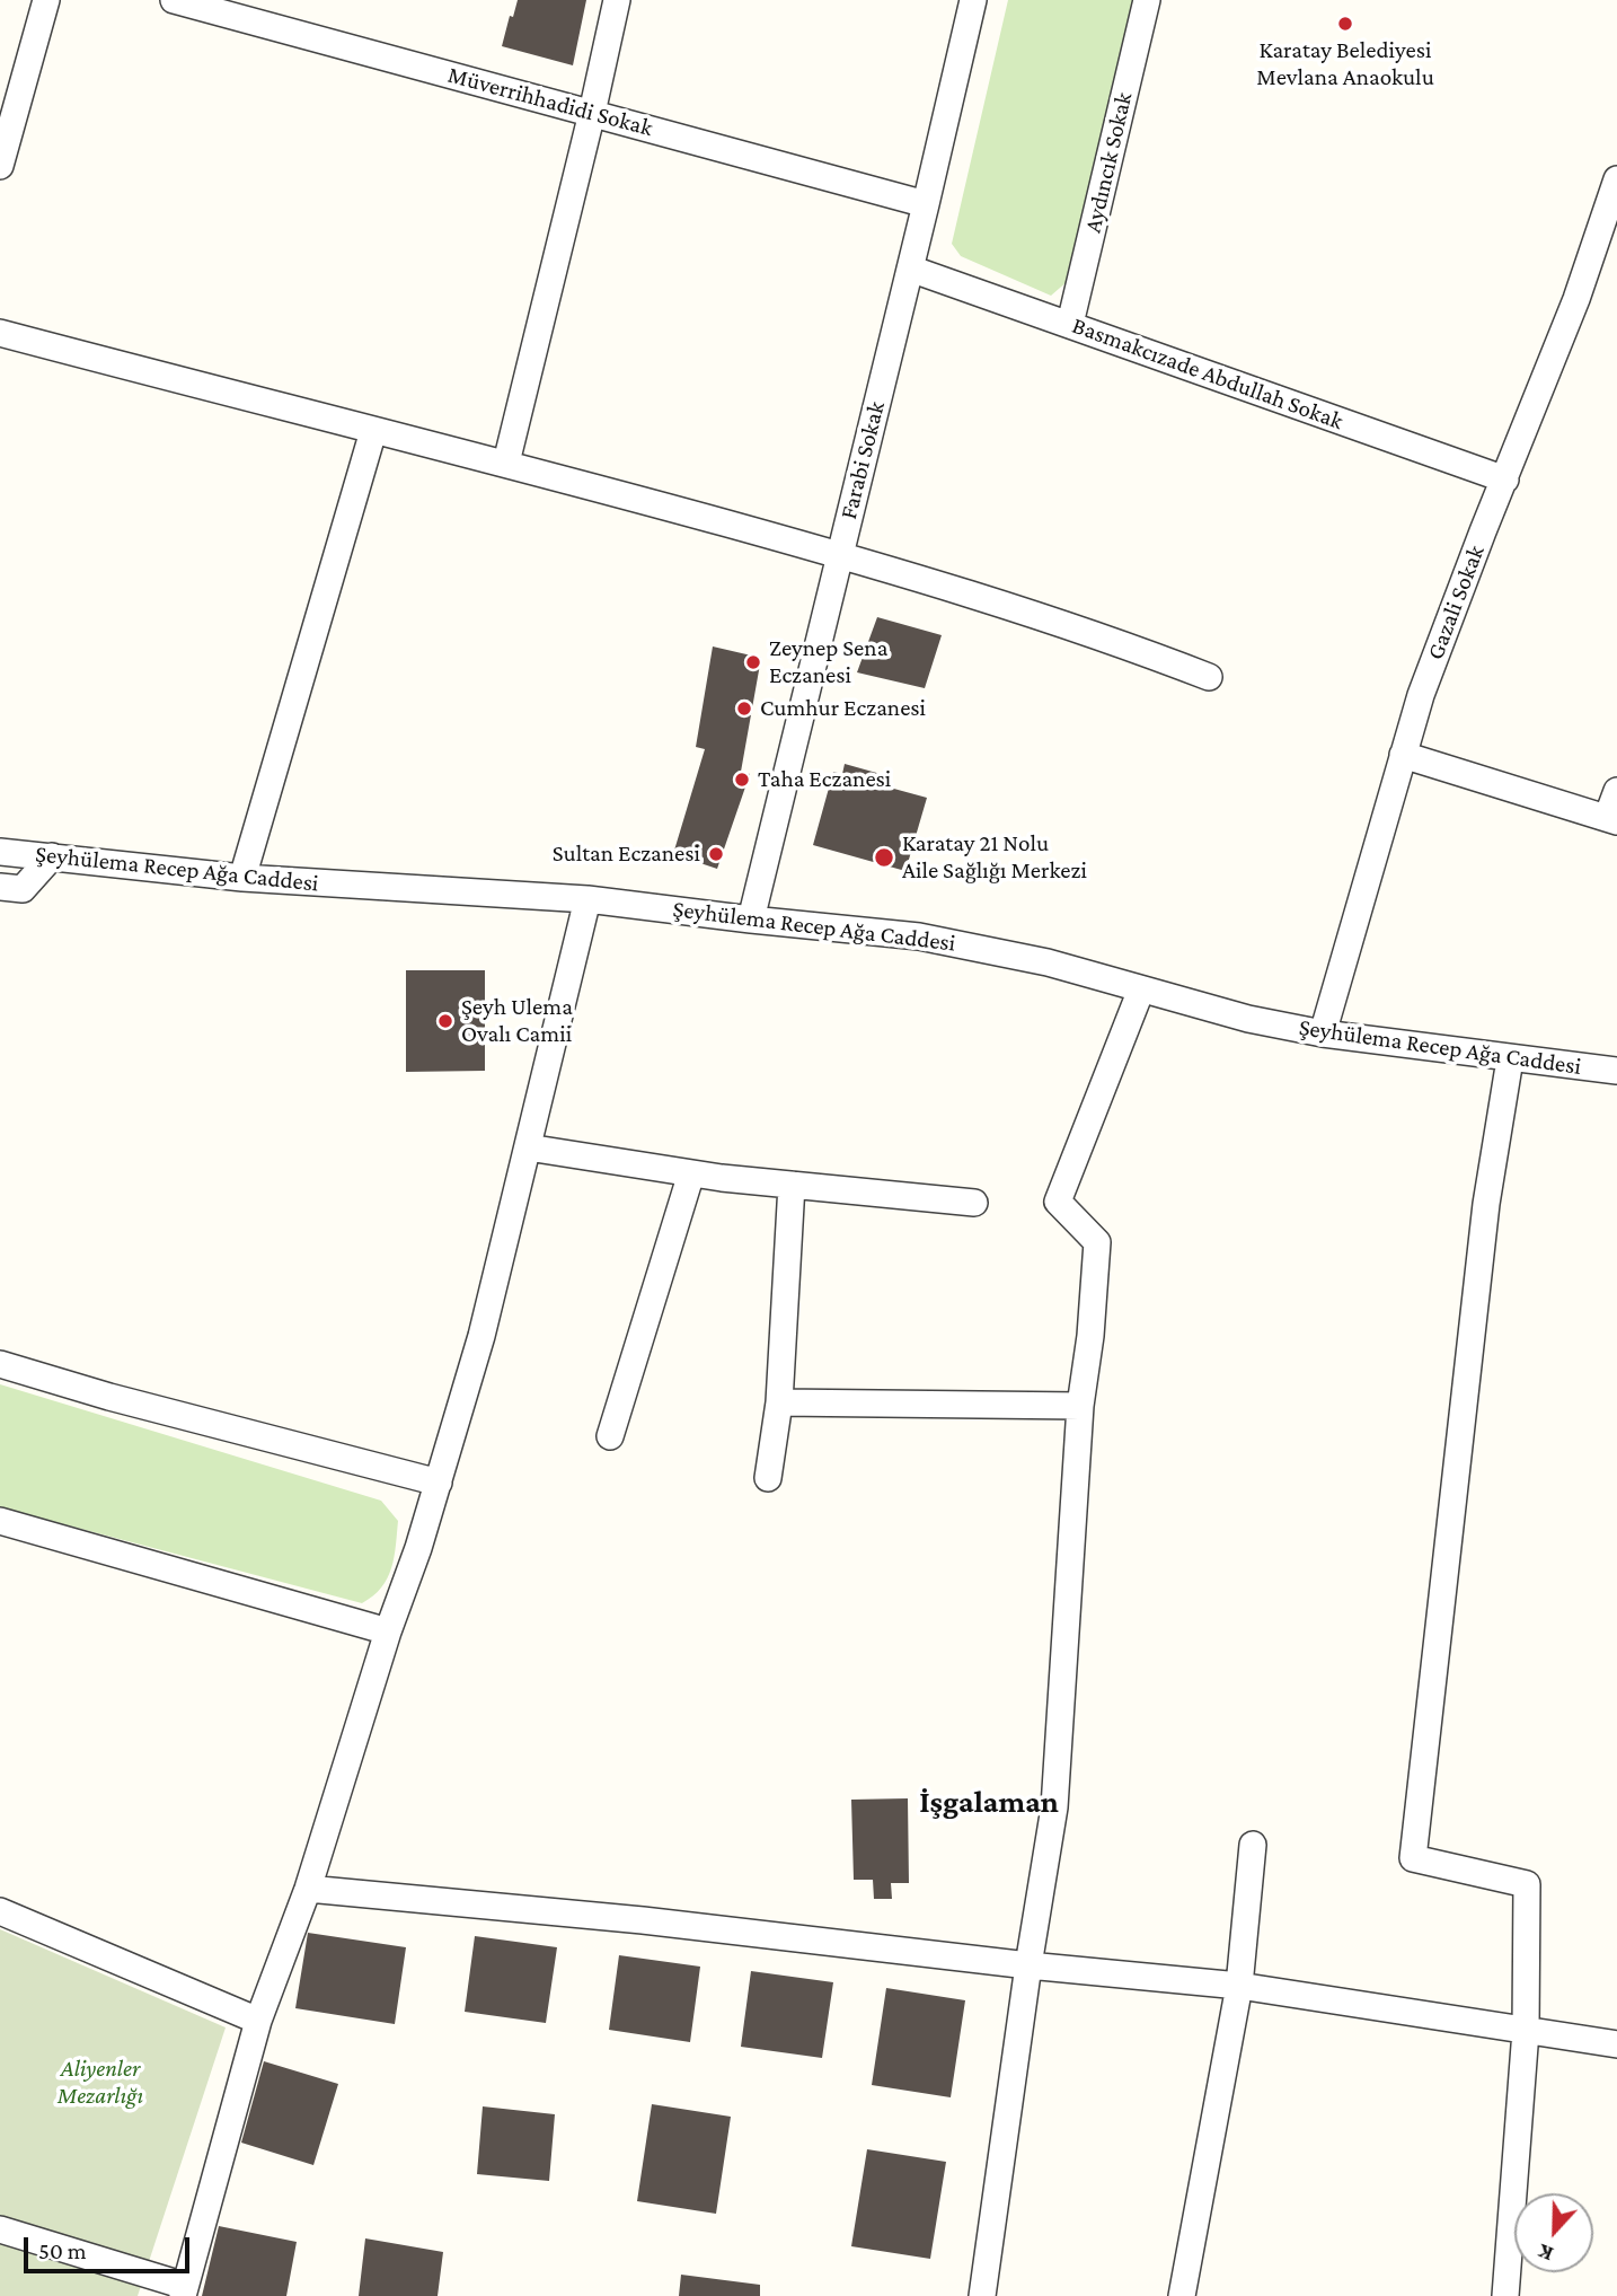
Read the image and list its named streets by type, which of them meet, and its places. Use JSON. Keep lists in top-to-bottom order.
{
  "streets": {
    "street": [
      "Müverrihhadidi Sokak",
      "Aydıncık Sokak",
      "Basmakcızade Abdullah Sokak",
      "Farabi Sokak",
      "Gazali Sokak",
      "Şeyhülema Recep Ağa Caddesi"
    ]
  },
  "crossings": [
    ["Müverrihhadidi Sokak", "Farabi Sokak"],
    ["Aydıncık Sokak", "Basmakcızade Abdullah Sokak"],
    ["Basmakcızade Abdullah Sokak", "Farabi Sokak"],
    ["Basmakcızade Abdullah Sokak", "Gazali Sokak"],
    ["Farabi Sokak", "Şeyhülema Recep Ağa Caddesi"],
    ["Gazali Sokak", "Şeyhülema Recep Ağa Caddesi"]
  ],
  "districts": ["İşgalaman"],
  "parks": ["Aliyenler Mezarlığı"],
  "places": [
    "Karatay Belediyesi Mevlana Anaokulu",
    "Zeynep Sena Eczanesi",
    "Cumhur Eczanesi",
    "Taha Eczanesi",
    "Sultan Eczanesi",
    "Karatay 21 Nolu Aile Sağlığı Merkezi",
    "Şeyh Ulema Ovalı Camii"
  ],
  "scale_bar": "50 m",
  "north": "bottom"
}
